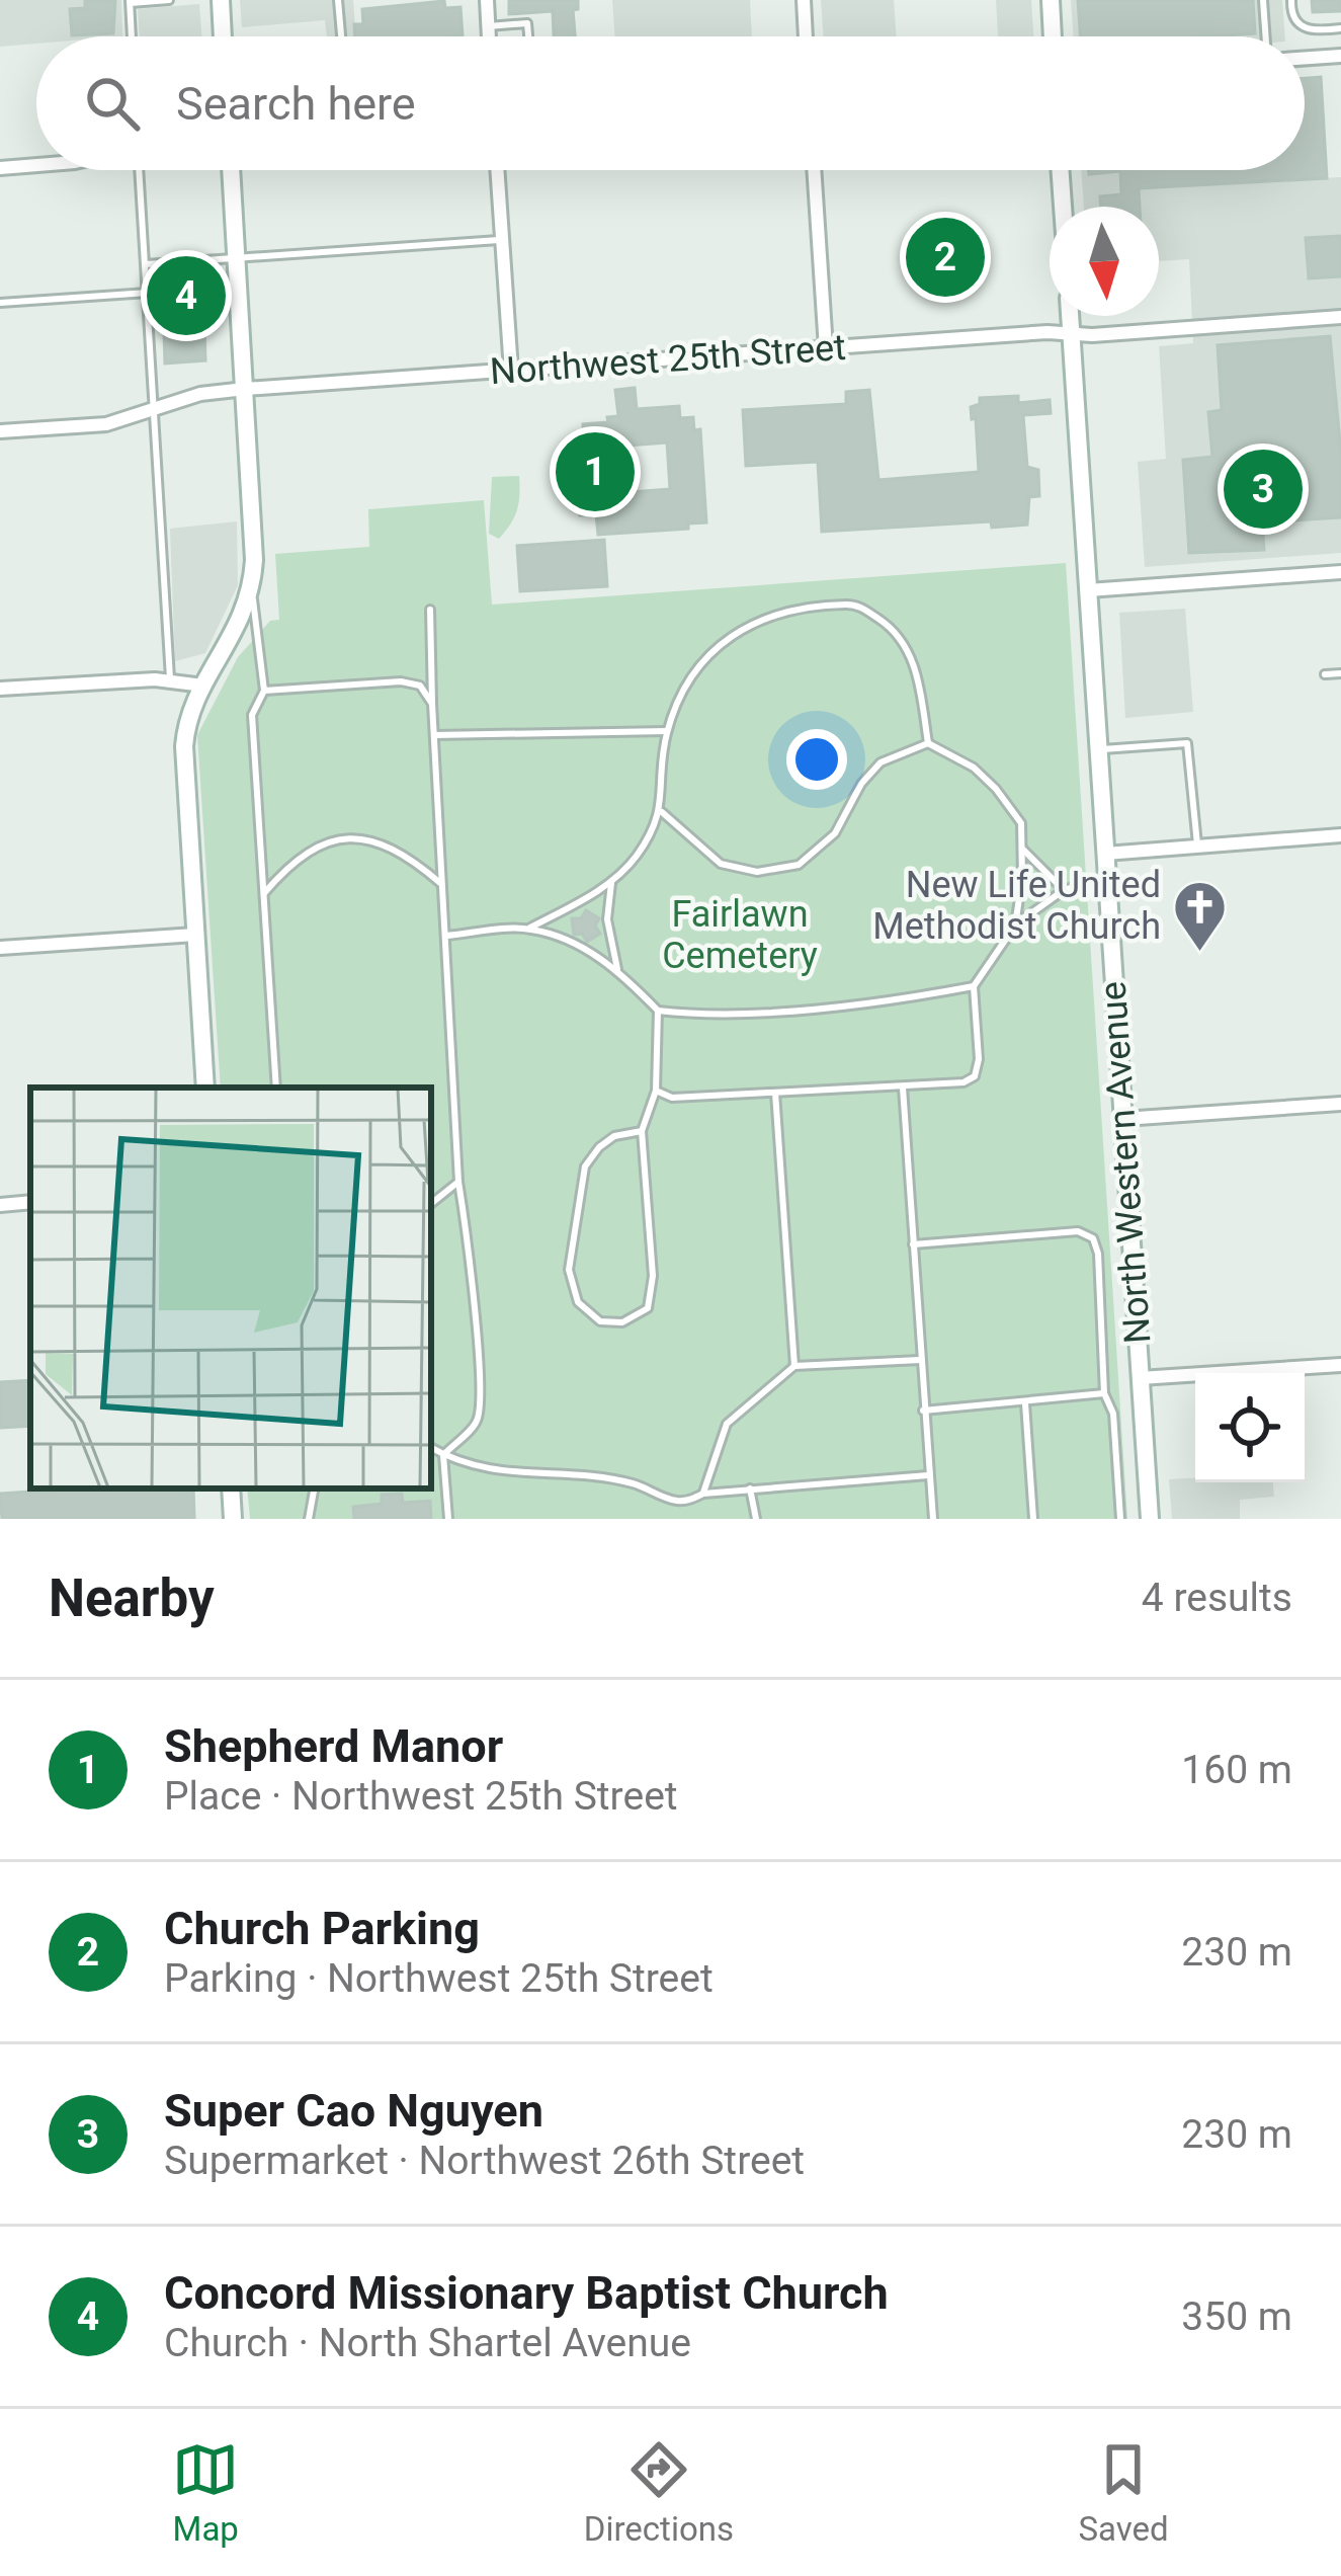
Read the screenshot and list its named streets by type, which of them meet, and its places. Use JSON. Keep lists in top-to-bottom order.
{
  "streets": {
    "street": ["Northwest 25th Street", "North Western Avenue"]
  },
  "crossings": [
    ["Northwest 25th Street", "North Western Avenue"]
  ],
  "parks": ["Fairlawn Cemetery"],
  "places": {
    "church": ["New Life United Methodist Church"]
  },
  "north": "bottom",
  "page": {
    "search": "Search here",
    "pins": [
      "2",
      "4",
      "1",
      "3"
    ],
    "heading": ["Nearby", "4 results"],
    "list": [
      {
        "mark": "1",
        "name": "Shepherd Manor",
        "note": "Place · Northwest 25th Street",
        "value": "160 m"
      },
      {
        "mark": "2",
        "name": "Church Parking",
        "note": "Parking · Northwest 25th Street",
        "value": "230 m"
      },
      {
        "mark": "3",
        "name": "Super Cao Nguyen",
        "note": "Supermarket · Northwest 26th Street",
        "value": "230 m"
      },
      {
        "mark": "4",
        "name": "Concord Missionary Baptist Church",
        "note": "Church · North Shartel Avenue",
        "value": "350 m"
      }
    ],
    "nav": ["Map", "Directions", "Saved"]
  }
}
